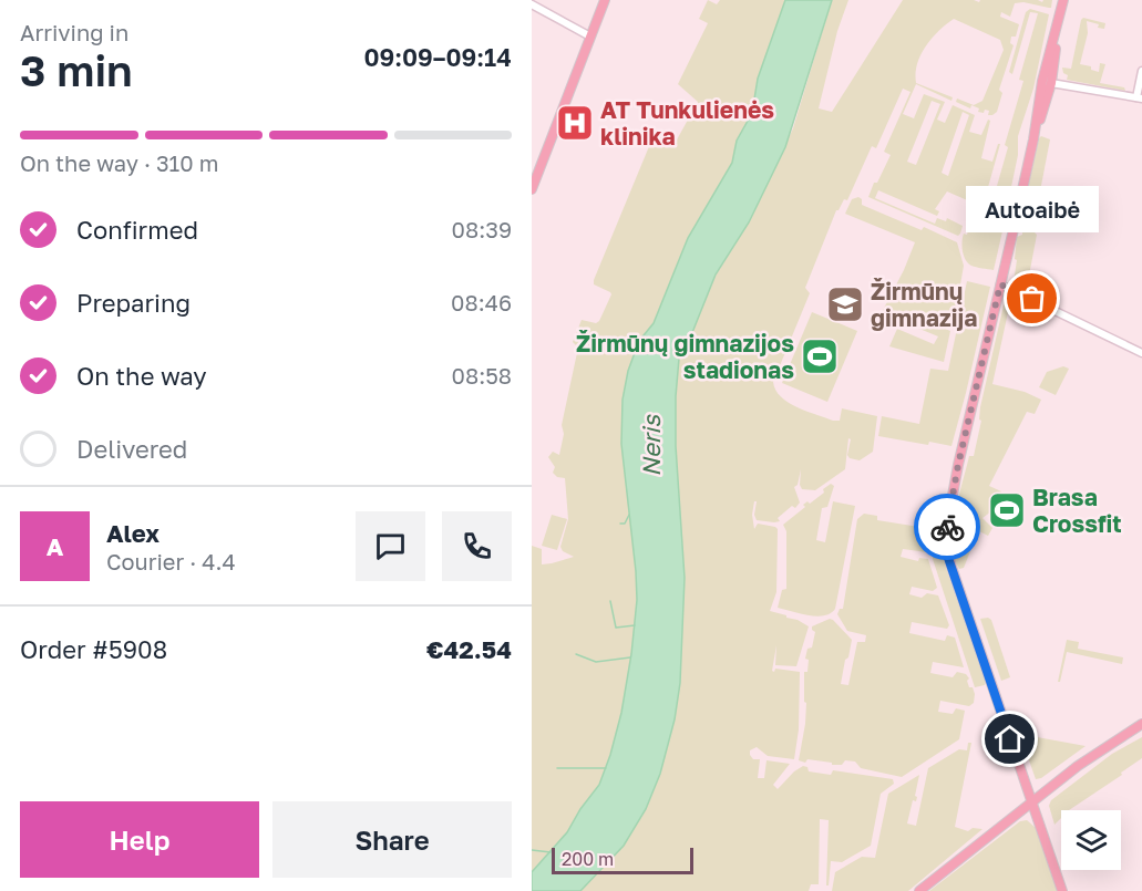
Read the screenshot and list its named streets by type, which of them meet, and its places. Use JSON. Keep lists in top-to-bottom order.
{
  "water": ["Neris"],
  "places": {
    "hospital": ["AT Tunkulienės klinika"],
    "other": ["Autoaibė"],
    "school or university": ["Žirmūnų gimnazija"],
    "sports": ["Žirmūnų gimnazijos stadionas", "Brasa Crossfit"]
  },
  "scale_bar": "200 m",
  "page": {
    "heading": ["3 min", "Arriving in", "09:09–09:14"],
    "panel": [
      "Alex",
      "Courier · 4.4",
      "Order #5908",
      "€42.54"
    ],
    "bar": "On the way · 310 m",
    "bubble": "Autoaibė",
    "list": [
      ["Confirmed", "08:39"],
      ["Preparing", "08:46"],
      ["On the way", "08:58"],
      "Delivered"
    ],
    "round": "A",
    "buttons": ["Help", "Share"],
    "scale": "200 m"
  }
}
